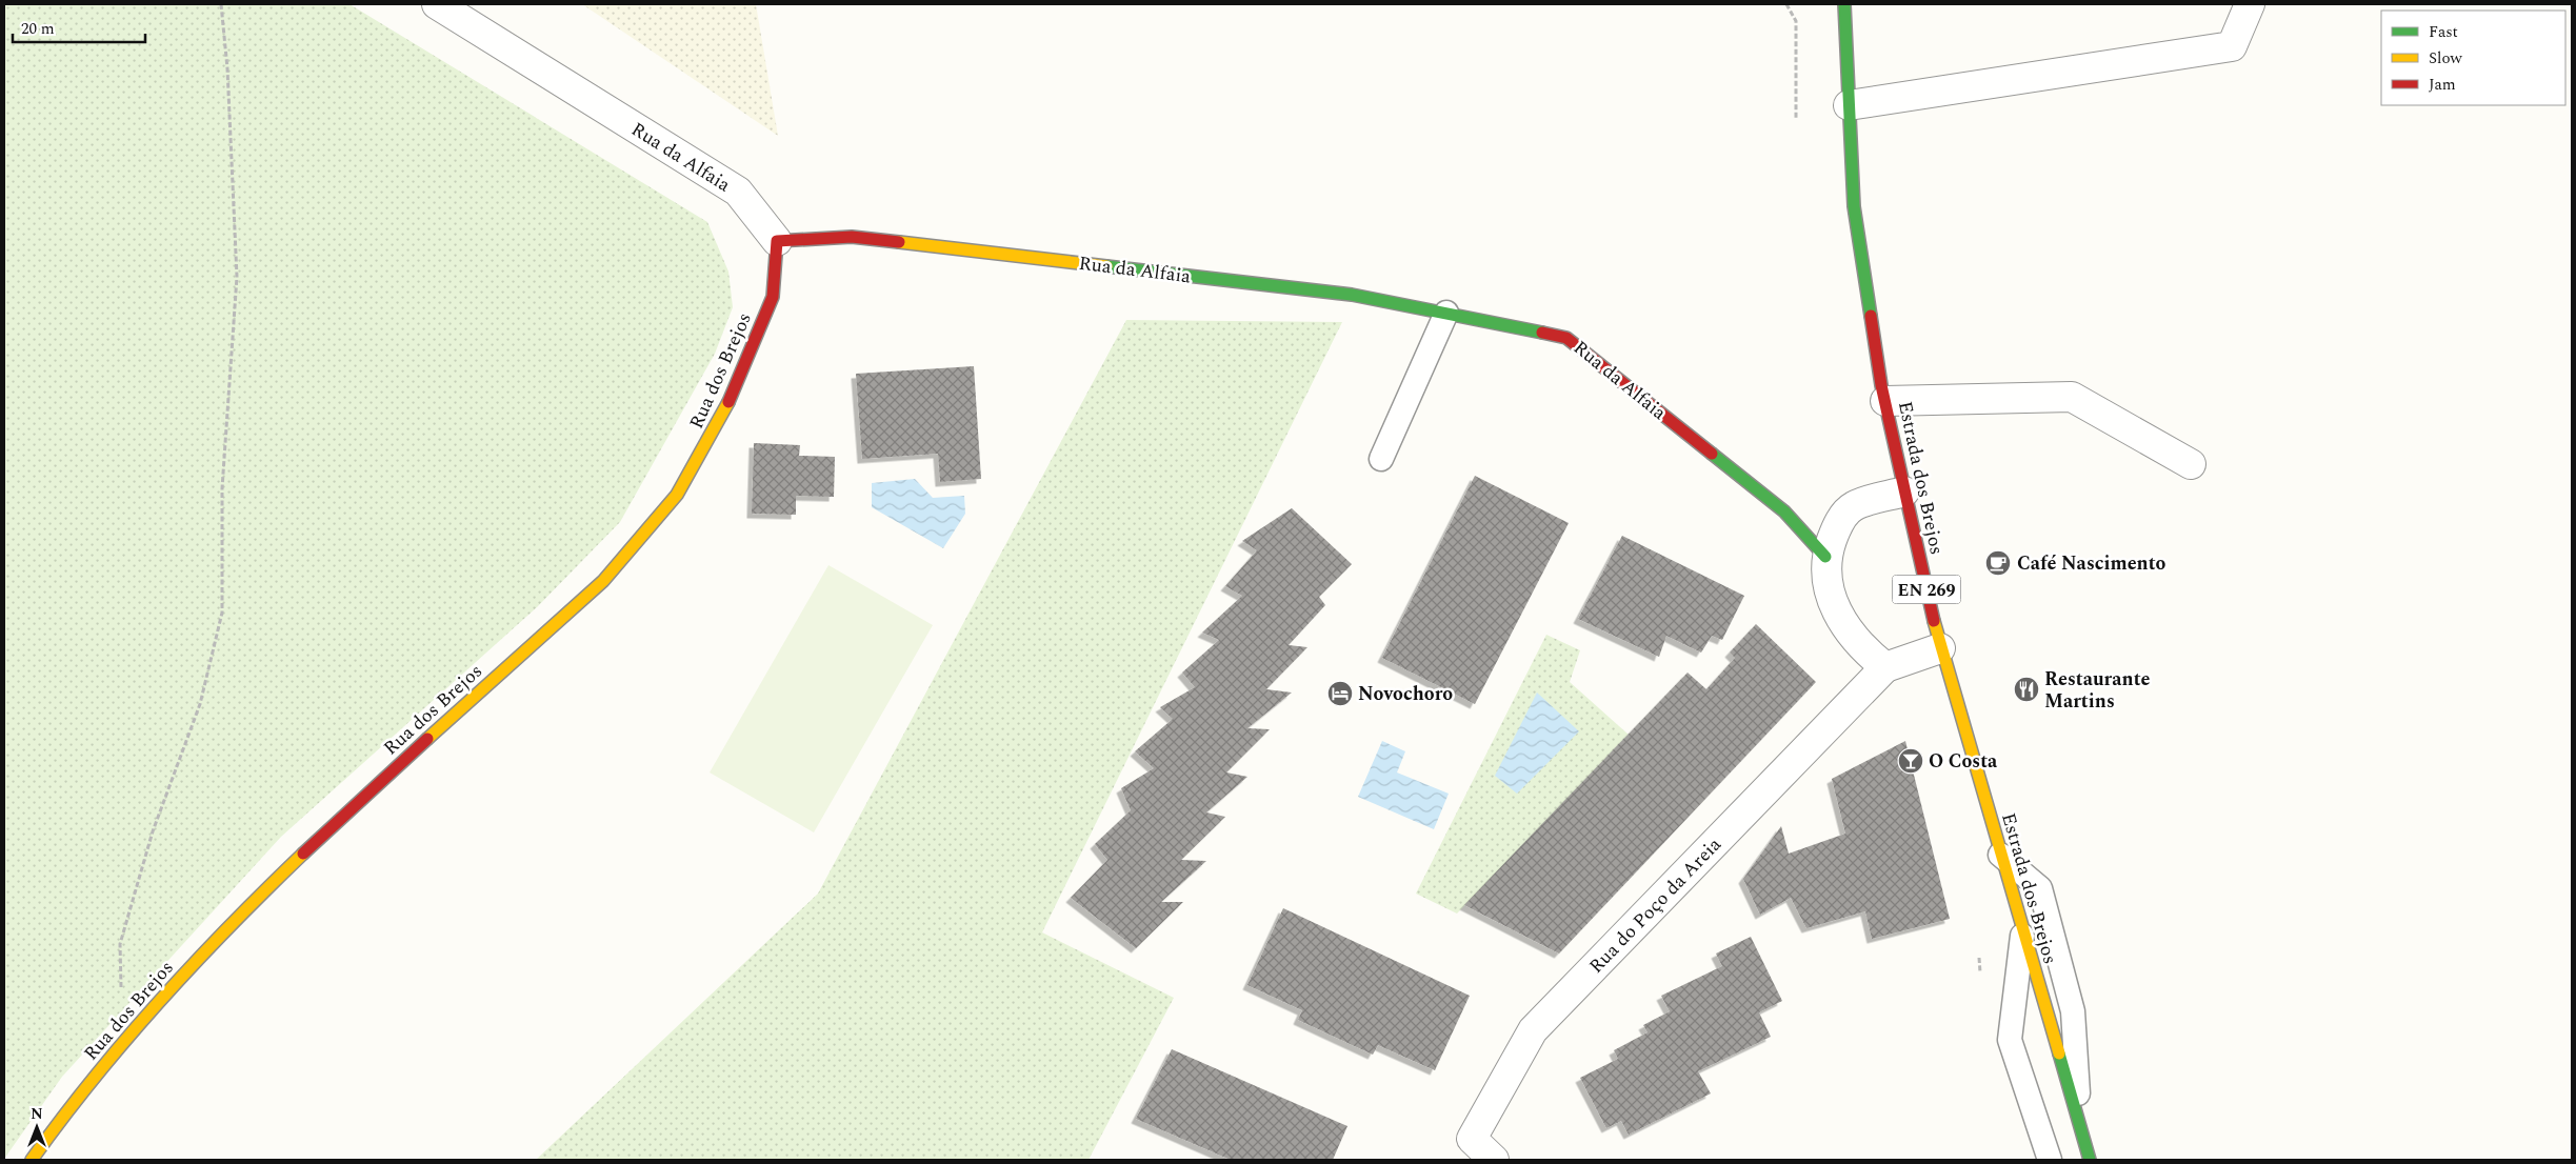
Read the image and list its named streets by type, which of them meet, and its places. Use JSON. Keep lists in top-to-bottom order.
{
  "streets": {
    "street": [
      "Rua da Alfaia",
      "Rua dos Brejos",
      "Estrada dos Brejos",
      "EN 269",
      "Rua do Poço da Areia"
    ]
  },
  "crossings": [
    ["Rua da Alfaia", "Rua dos Brejos"]
  ],
  "places": {
    "cafe": ["Café Nascimento"],
    "restaurant": ["Restaurante Martins"],
    "hotel": ["Novochoro"],
    "bar": ["O Costa"]
  },
  "legend": ["Fast", "Slow", "Jam"],
  "scale_bar": "20 m",
  "north": "top"
}
